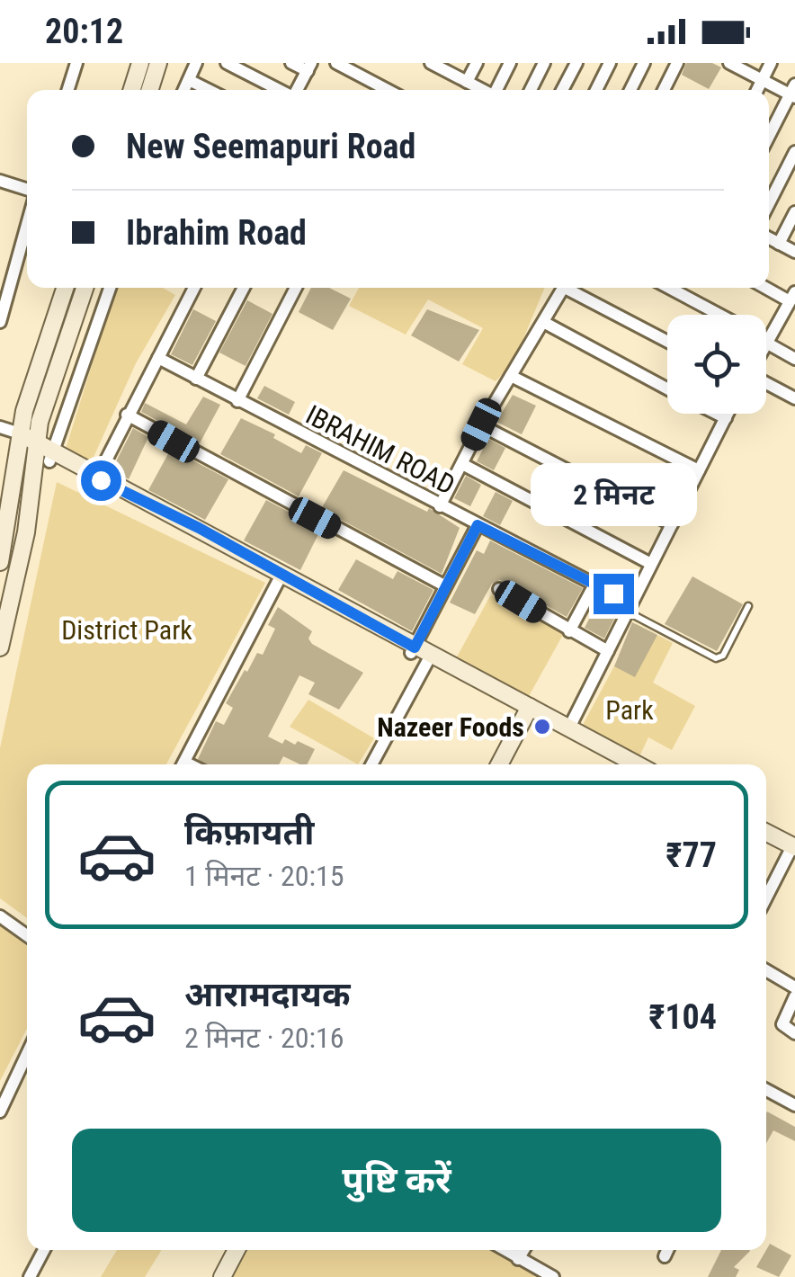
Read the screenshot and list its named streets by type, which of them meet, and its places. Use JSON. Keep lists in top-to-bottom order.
{
  "streets": {
    "street": ["IBRAHIM ROAD"]
  },
  "parks": ["District Park", "Park"],
  "places": ["Nazeer Foods"],
  "page": {
    "status": "20:12",
    "banner": ["New Seemapuri Road", "Ibrahim Road"],
    "bubble": "2 मिनट",
    "list": [
      {
        "name": "किफ़ायती",
        "note": "1 मिनट · 20:15",
        "value": "₹77"
      },
      {
        "name": "आरामदायक",
        "note": "2 मिनट · 20:16",
        "value": "₹104"
      }
    ],
    "buttons": "पुष्टि करें"
  }
}
